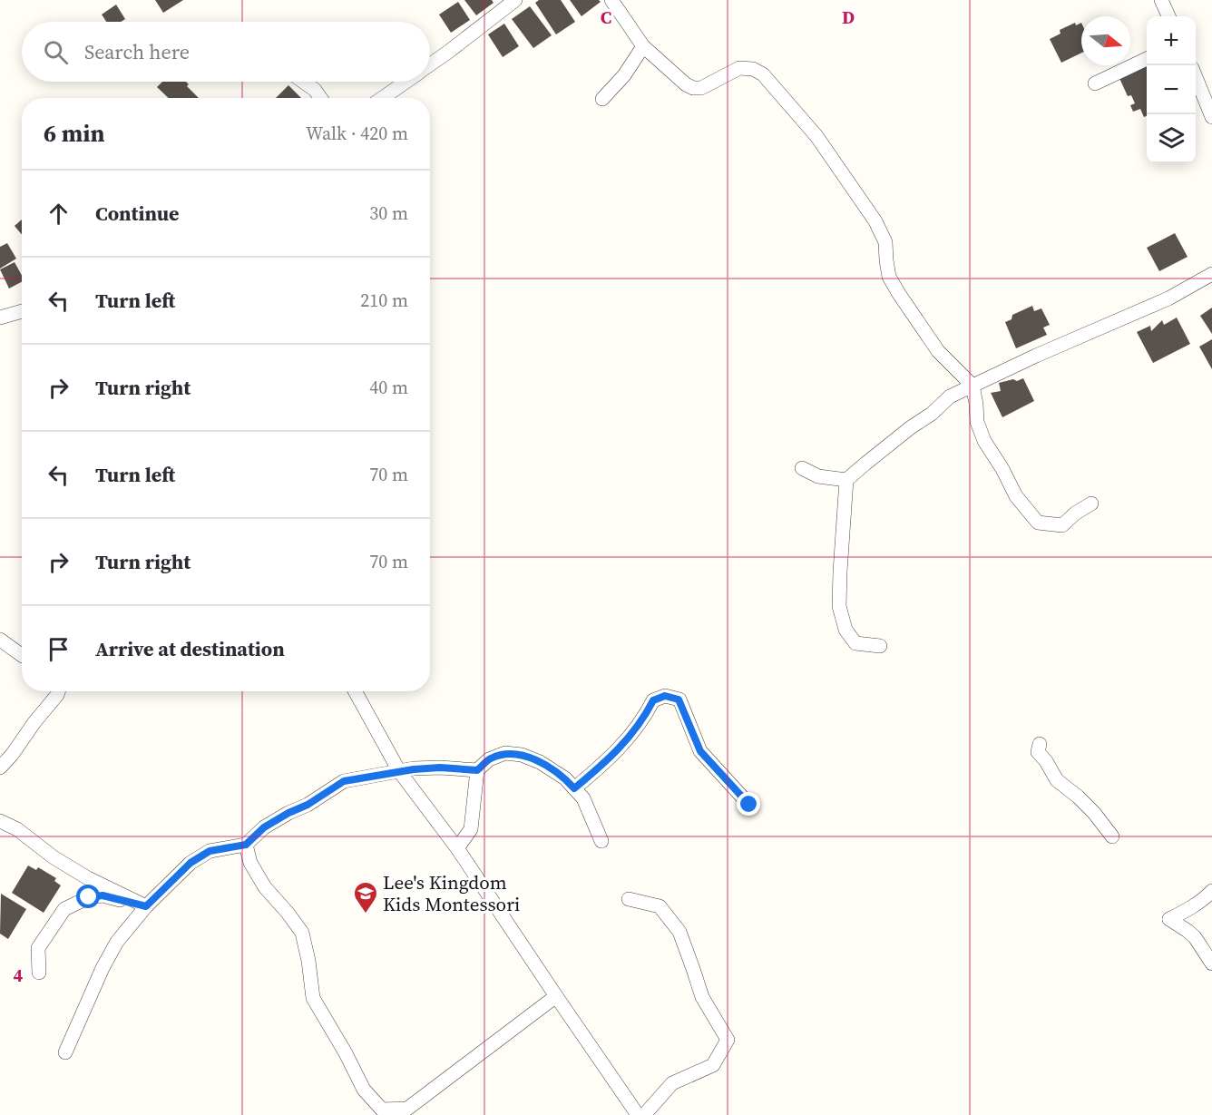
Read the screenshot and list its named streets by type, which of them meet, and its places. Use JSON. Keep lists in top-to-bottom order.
{
  "places": {
    "school or university": ["Lee's Kingdom Kids Montessori"]
  },
  "north": "right",
  "page": {
    "map_buttons": ["+", "−"],
    "search": "Search here",
    "heading": ["6 min", "Walk · 420 m"],
    "list": [
      ["Continue", "30 m"],
      ["Turn left", "210 m"],
      ["Turn right", "40 m"],
      ["Turn left", "70 m"],
      ["Turn right", "70 m"],
      "Arrive at destination"
    ]
  },
  "grid": {
    "columns": ["C", "D"],
    "rows": ["4"]
  }
}
